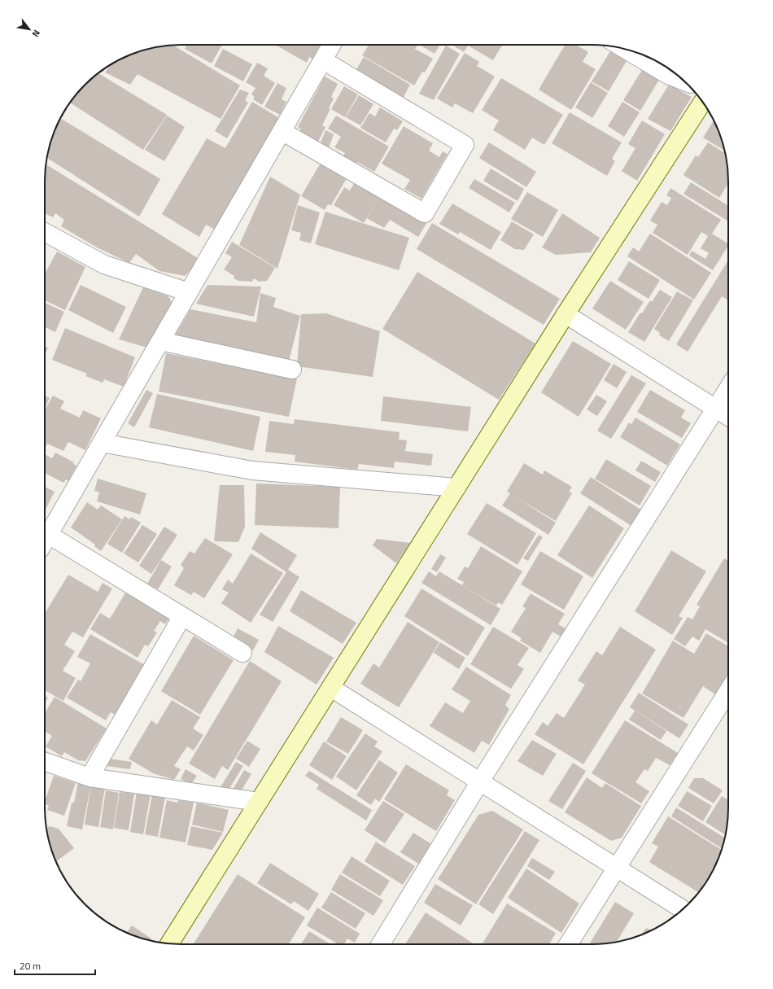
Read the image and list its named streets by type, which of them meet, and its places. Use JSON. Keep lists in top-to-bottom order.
{
  "scale_bar": "20 m",
  "north": "bottom right"
}
